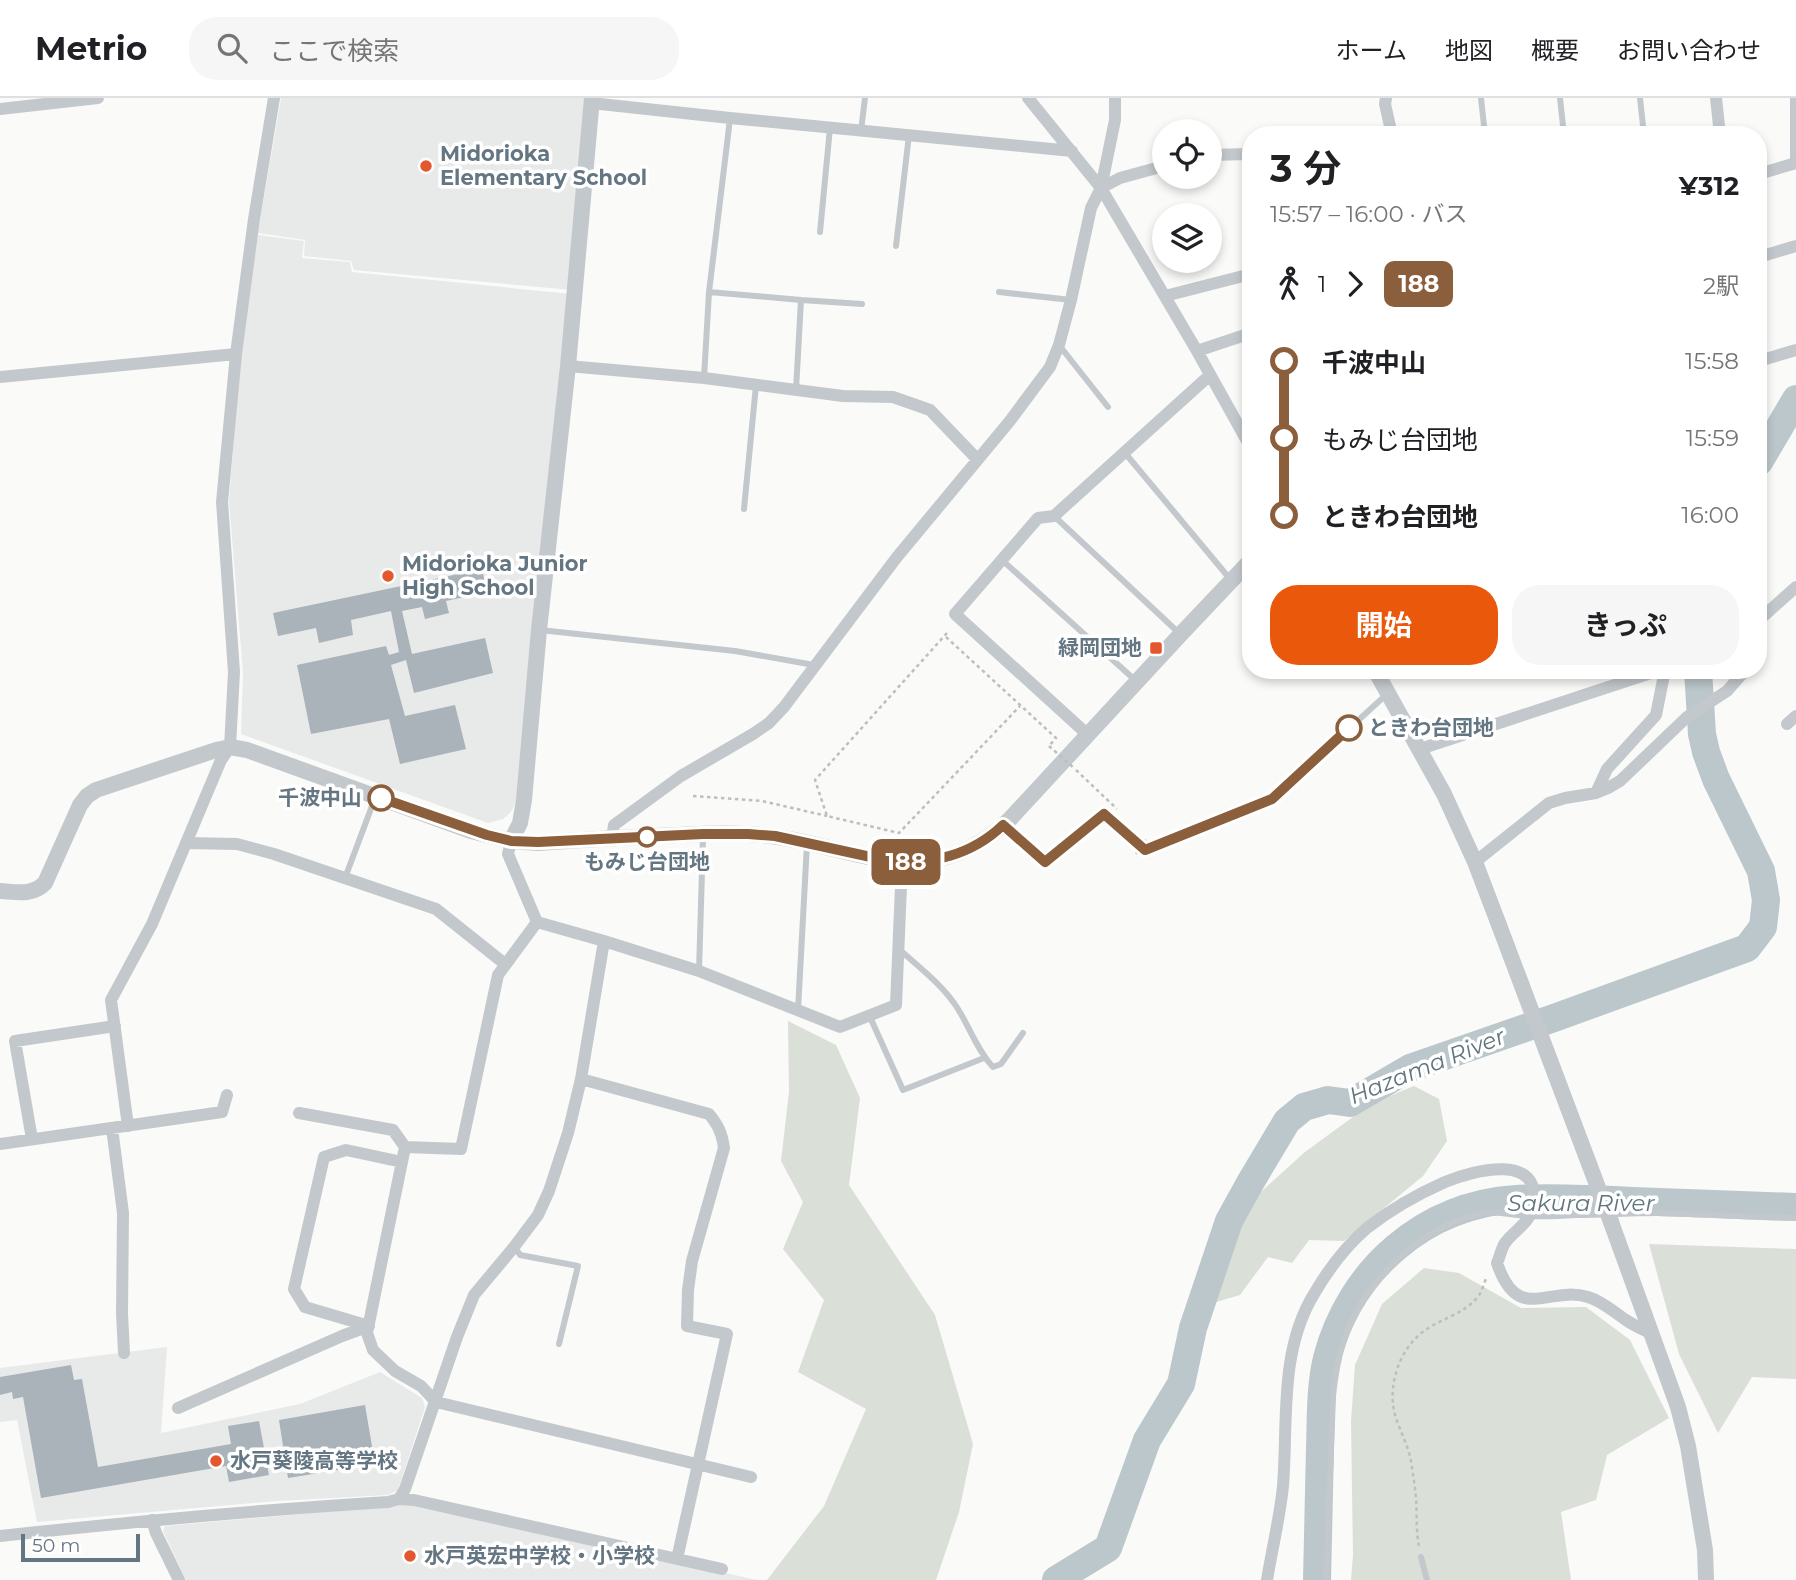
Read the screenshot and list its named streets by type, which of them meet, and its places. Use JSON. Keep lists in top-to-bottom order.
{
  "water": ["Hazama River", "Sakura River"],
  "places": {
    "other": [
      "Midorioka Elementary School",
      "Midorioka Junior High School",
      "ときわ台団地",
      "千波中山",
      "もみじ台団地",
      "水戸葵陵高等学校",
      "水戸英宏中学校・小学校"
    ],
    "transit": ["緑岡団地"]
  },
  "lines": ["bus line 188"],
  "scale_bar": "50 m",
  "page": {
    "header": "Metrio",
    "search": "ここで検索",
    "nav": [
      "ホーム",
      "地図",
      "概要",
      "お問い合わせ"
    ],
    "on_map": "188",
    "heading": ["3 分", "15:57 – 16:00 · バス", "¥312"],
    "legs": ["1", "188", "2駅"],
    "list": [
      {
        "name": "千波中山",
        "value": "15:58"
      },
      {
        "name": "もみじ台団地",
        "value": "15:59"
      },
      {
        "name": "ときわ台団地",
        "value": "16:00"
      }
    ],
    "buttons": ["開始", "きっぷ"],
    "scale": "50 m"
  }
}
